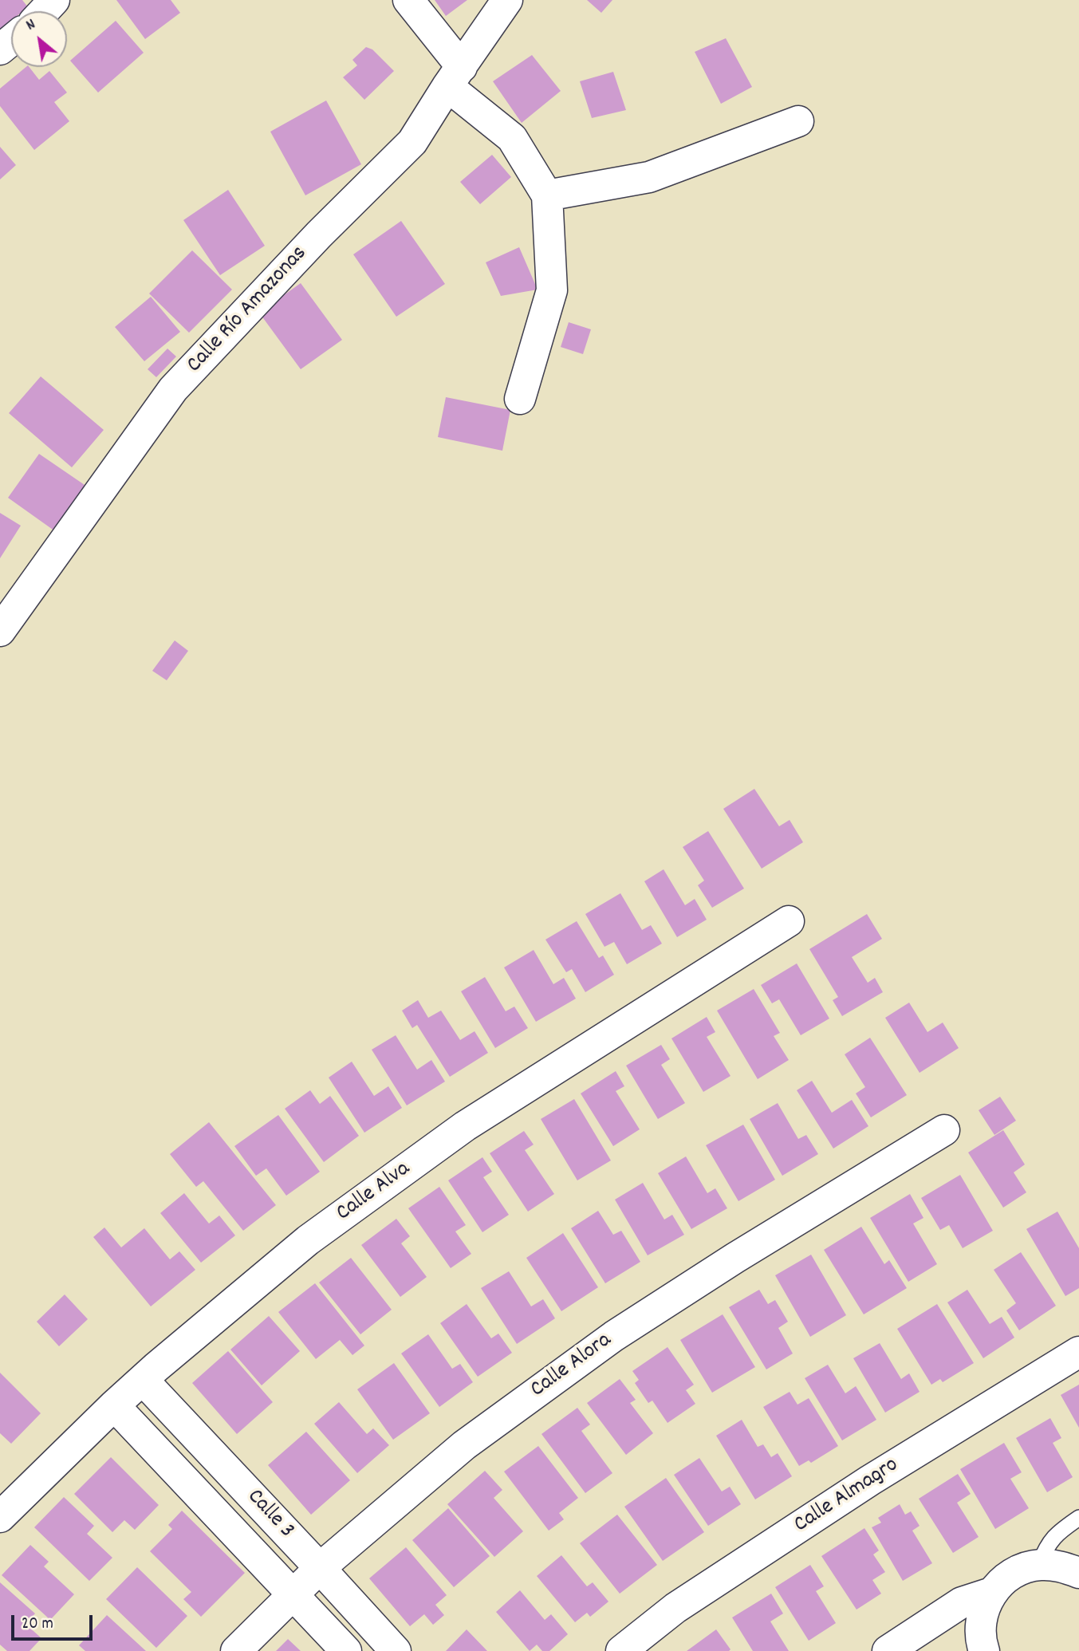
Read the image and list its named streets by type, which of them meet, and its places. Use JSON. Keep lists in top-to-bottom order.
{
  "streets": {
    "street": [
      "Calle Río Amazonas",
      "Calle Alva",
      "Calle Alora",
      "Calle Almagro",
      "Calle 3"
    ]
  },
  "crossings": [
    ["Calle Alva", "Calle 3"],
    ["Calle Alora", "Calle 3"]
  ],
  "scale_bar": "20 m",
  "north": "top left"
}
